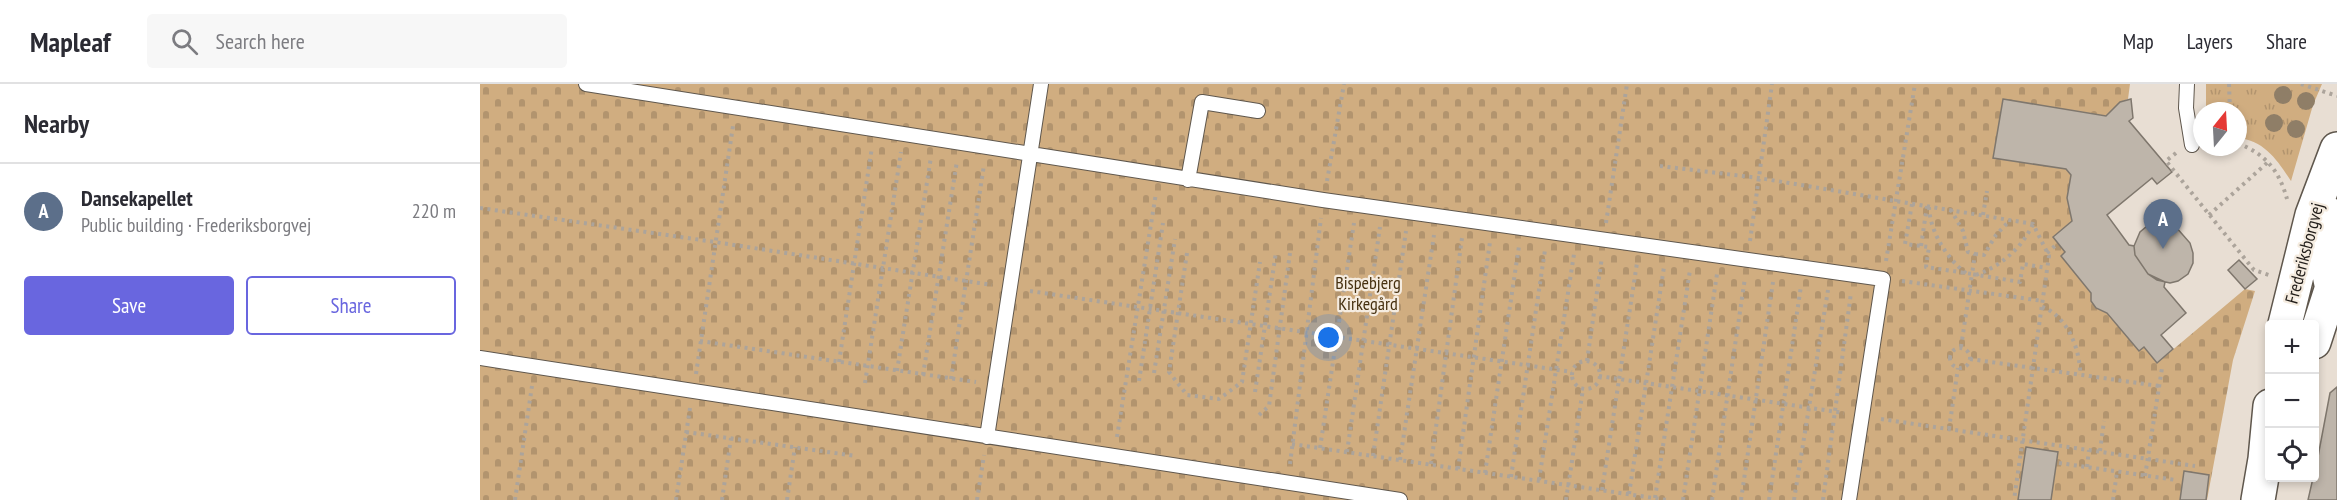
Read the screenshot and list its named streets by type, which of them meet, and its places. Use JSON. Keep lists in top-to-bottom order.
{
  "streets": {
    "street": ["Frederiksborgvej"]
  },
  "parks": ["Bispebjerg Kirkegård"],
  "north": "top",
  "page": {
    "header": "Mapleaf",
    "search": "Search here",
    "nav": ["Map", "Layers", "Share"],
    "heading": "Nearby",
    "list": [
      {
        "mark": "A",
        "name": "Dansekapellet",
        "note": "Public building · Frederiksborgvej",
        "value": "220 m"
      }
    ],
    "pins": "A",
    "buttons": ["Save", "Share"],
    "map_buttons": ["+", "−"]
  }
}
